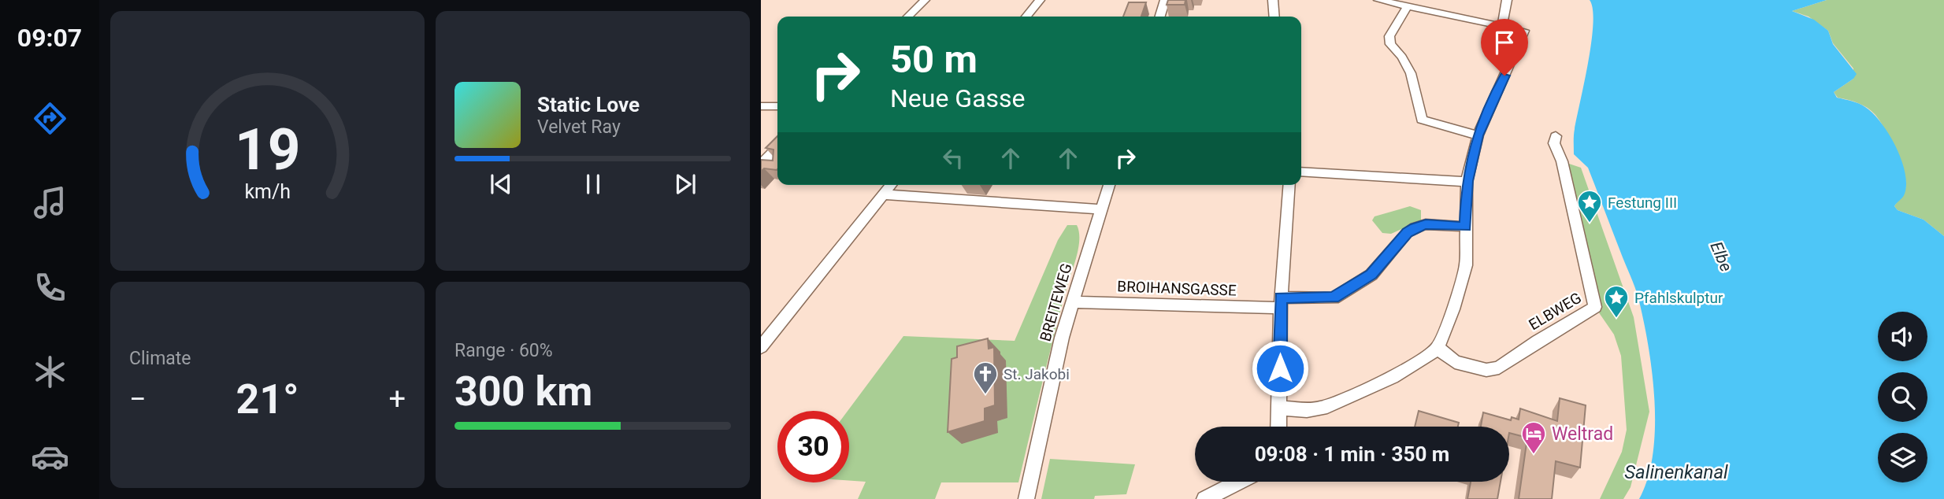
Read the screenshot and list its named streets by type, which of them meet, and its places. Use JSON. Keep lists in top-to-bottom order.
{
  "streets": {
    "street": ["BROIHANSGASSE", "BREITEWEG", "ELBWEG"]
  },
  "crossings": [
    ["BROIHANSGASSE", "BREITEWEG"]
  ],
  "water": ["Elbe", "Salinenkanal"],
  "places": {
    "place": ["Festung III", "Pfahlskulptur"],
    "church": ["St. Jakobi"],
    "hotel": ["Weltrad"]
  },
  "page": {
    "tabs": "09:07",
    "turn": ["50 m", "Neue Gasse"],
    "song": ["Static Love", "Velvet Ray"],
    "tile": [
      "Climate",
      ["Range · 60%", "300 km"]
    ],
    "heat": ["−", "21°", "+"],
    "limit": "30",
    "trip": "09:08 · 1 min · 350 m",
    "gauge": ["19", "km/h"]
  }
}
